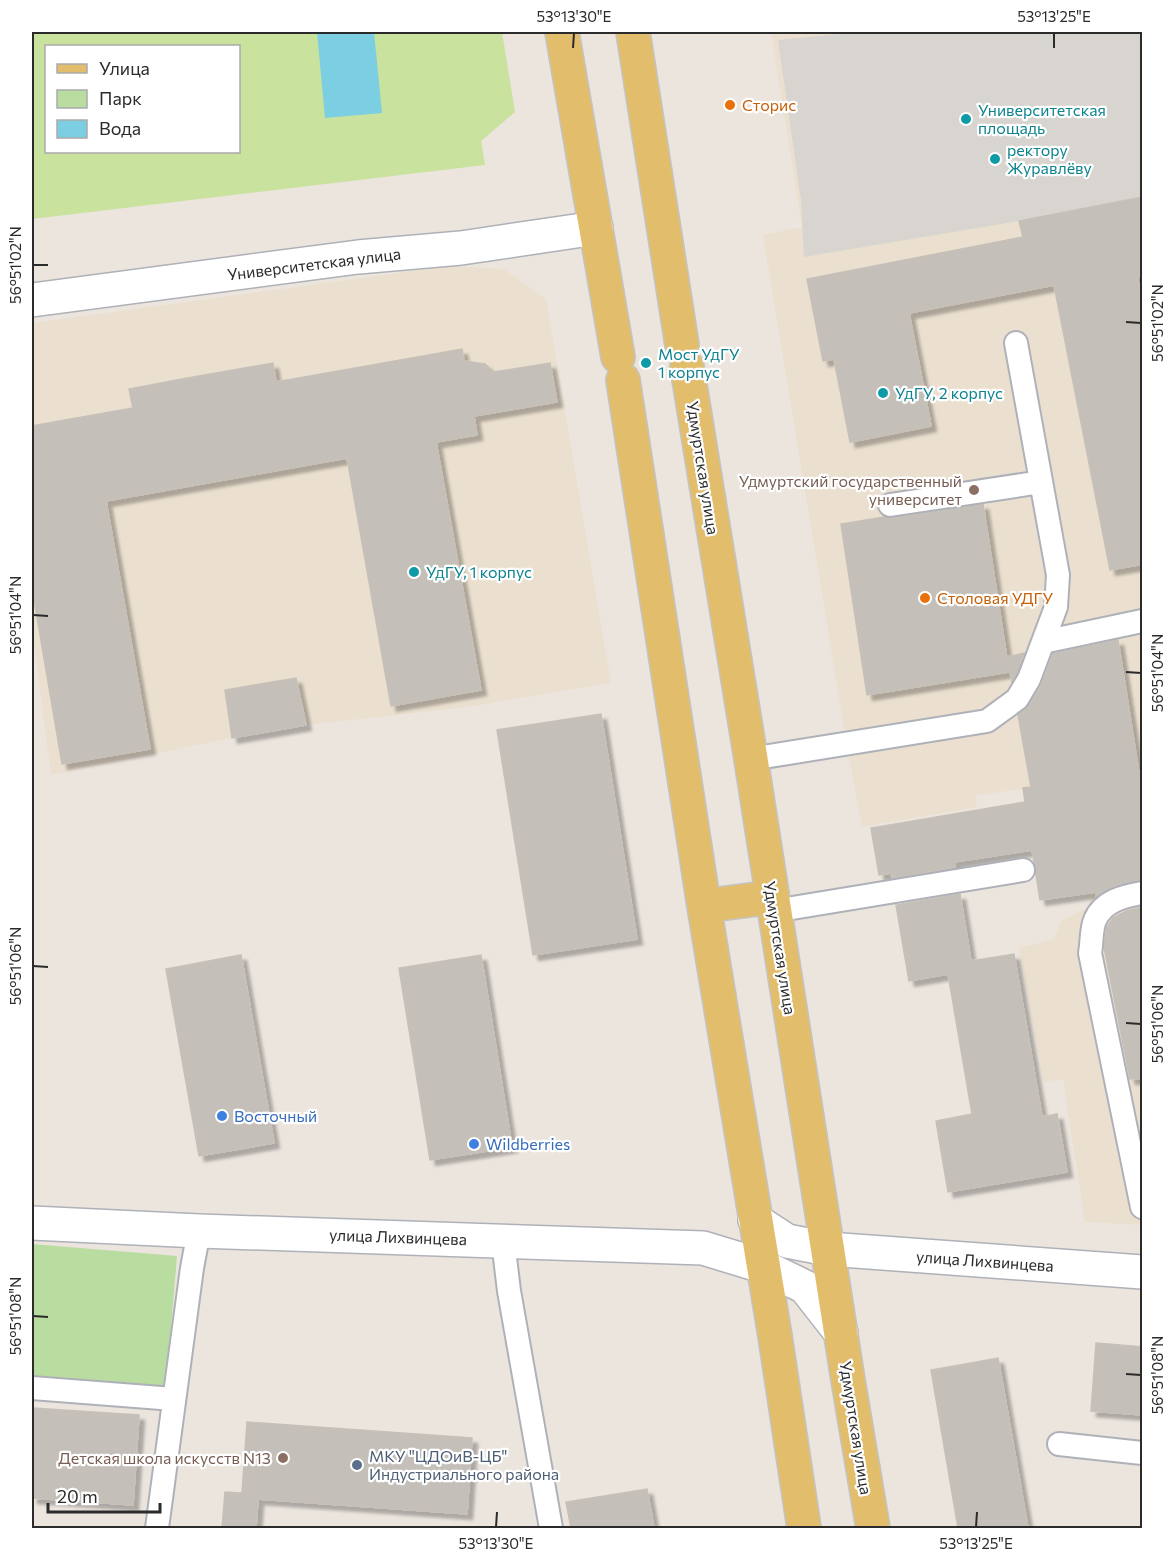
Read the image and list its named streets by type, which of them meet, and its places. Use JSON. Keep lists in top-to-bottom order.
{
  "streets": {
    "main road": ["Удмуртская улица"],
    "street": ["Университетская улица", "улица Лихвинцева"]
  },
  "crossings": [
    ["Удмуртская улица", "улица Лихвинцева"]
  ],
  "places": [
    "Сторис",
    "Университетская площадь",
    "ректору Журавлёву",
    "Мост УдГУ 1 корпус",
    "УдГУ, 2 корпус",
    "Удмуртский государственный университет",
    "УдГУ, 1 корпус",
    "Столовая УДГУ",
    "Восточный",
    "Wildberries",
    "Детская школа искусств N13",
    "МКУ \"ЦДОиВ-ЦБ\" Индустриального района"
  ],
  "legend": ["Улица", "Парк", "Вода"],
  "scale_bar": "20 m",
  "coordinates": [
    "53°13'30\"E",
    "53°13'25\"E",
    "56°51'02\"N",
    "56°51'04\"N",
    "56°51'06\"N",
    "56°51'08\"N"
  ]
}
